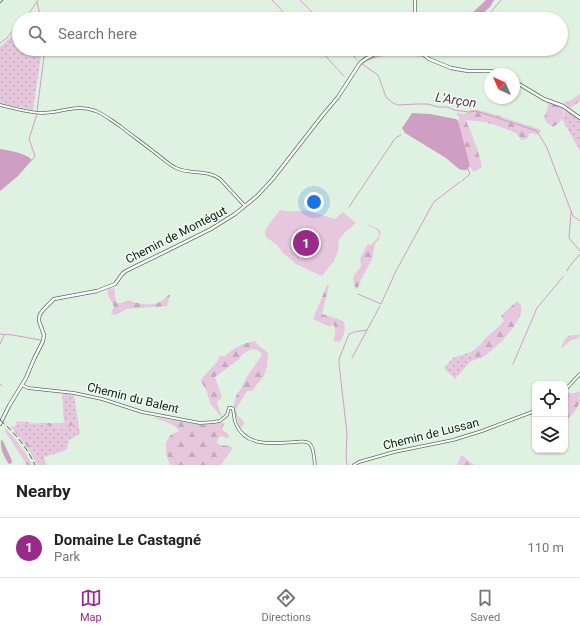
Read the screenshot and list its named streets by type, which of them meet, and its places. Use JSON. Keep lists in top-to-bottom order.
{
  "streets": {
    "street": ["Chemin de Montégut", "Chemin du Balent", "Chemin de Lussan"]
  },
  "crossings": [
    ["Chemin de Montégut", "Chemin du Balent"]
  ],
  "water": ["L'Arçon"],
  "north": "top left",
  "page": {
    "search": "Search here",
    "pins": "1",
    "heading": "Nearby",
    "list": [
      {
        "mark": "1",
        "name": "Domaine Le Castagné",
        "note": "Park",
        "value": "110 m"
      }
    ],
    "nav": ["Map", "Directions", "Saved"]
  }
}
